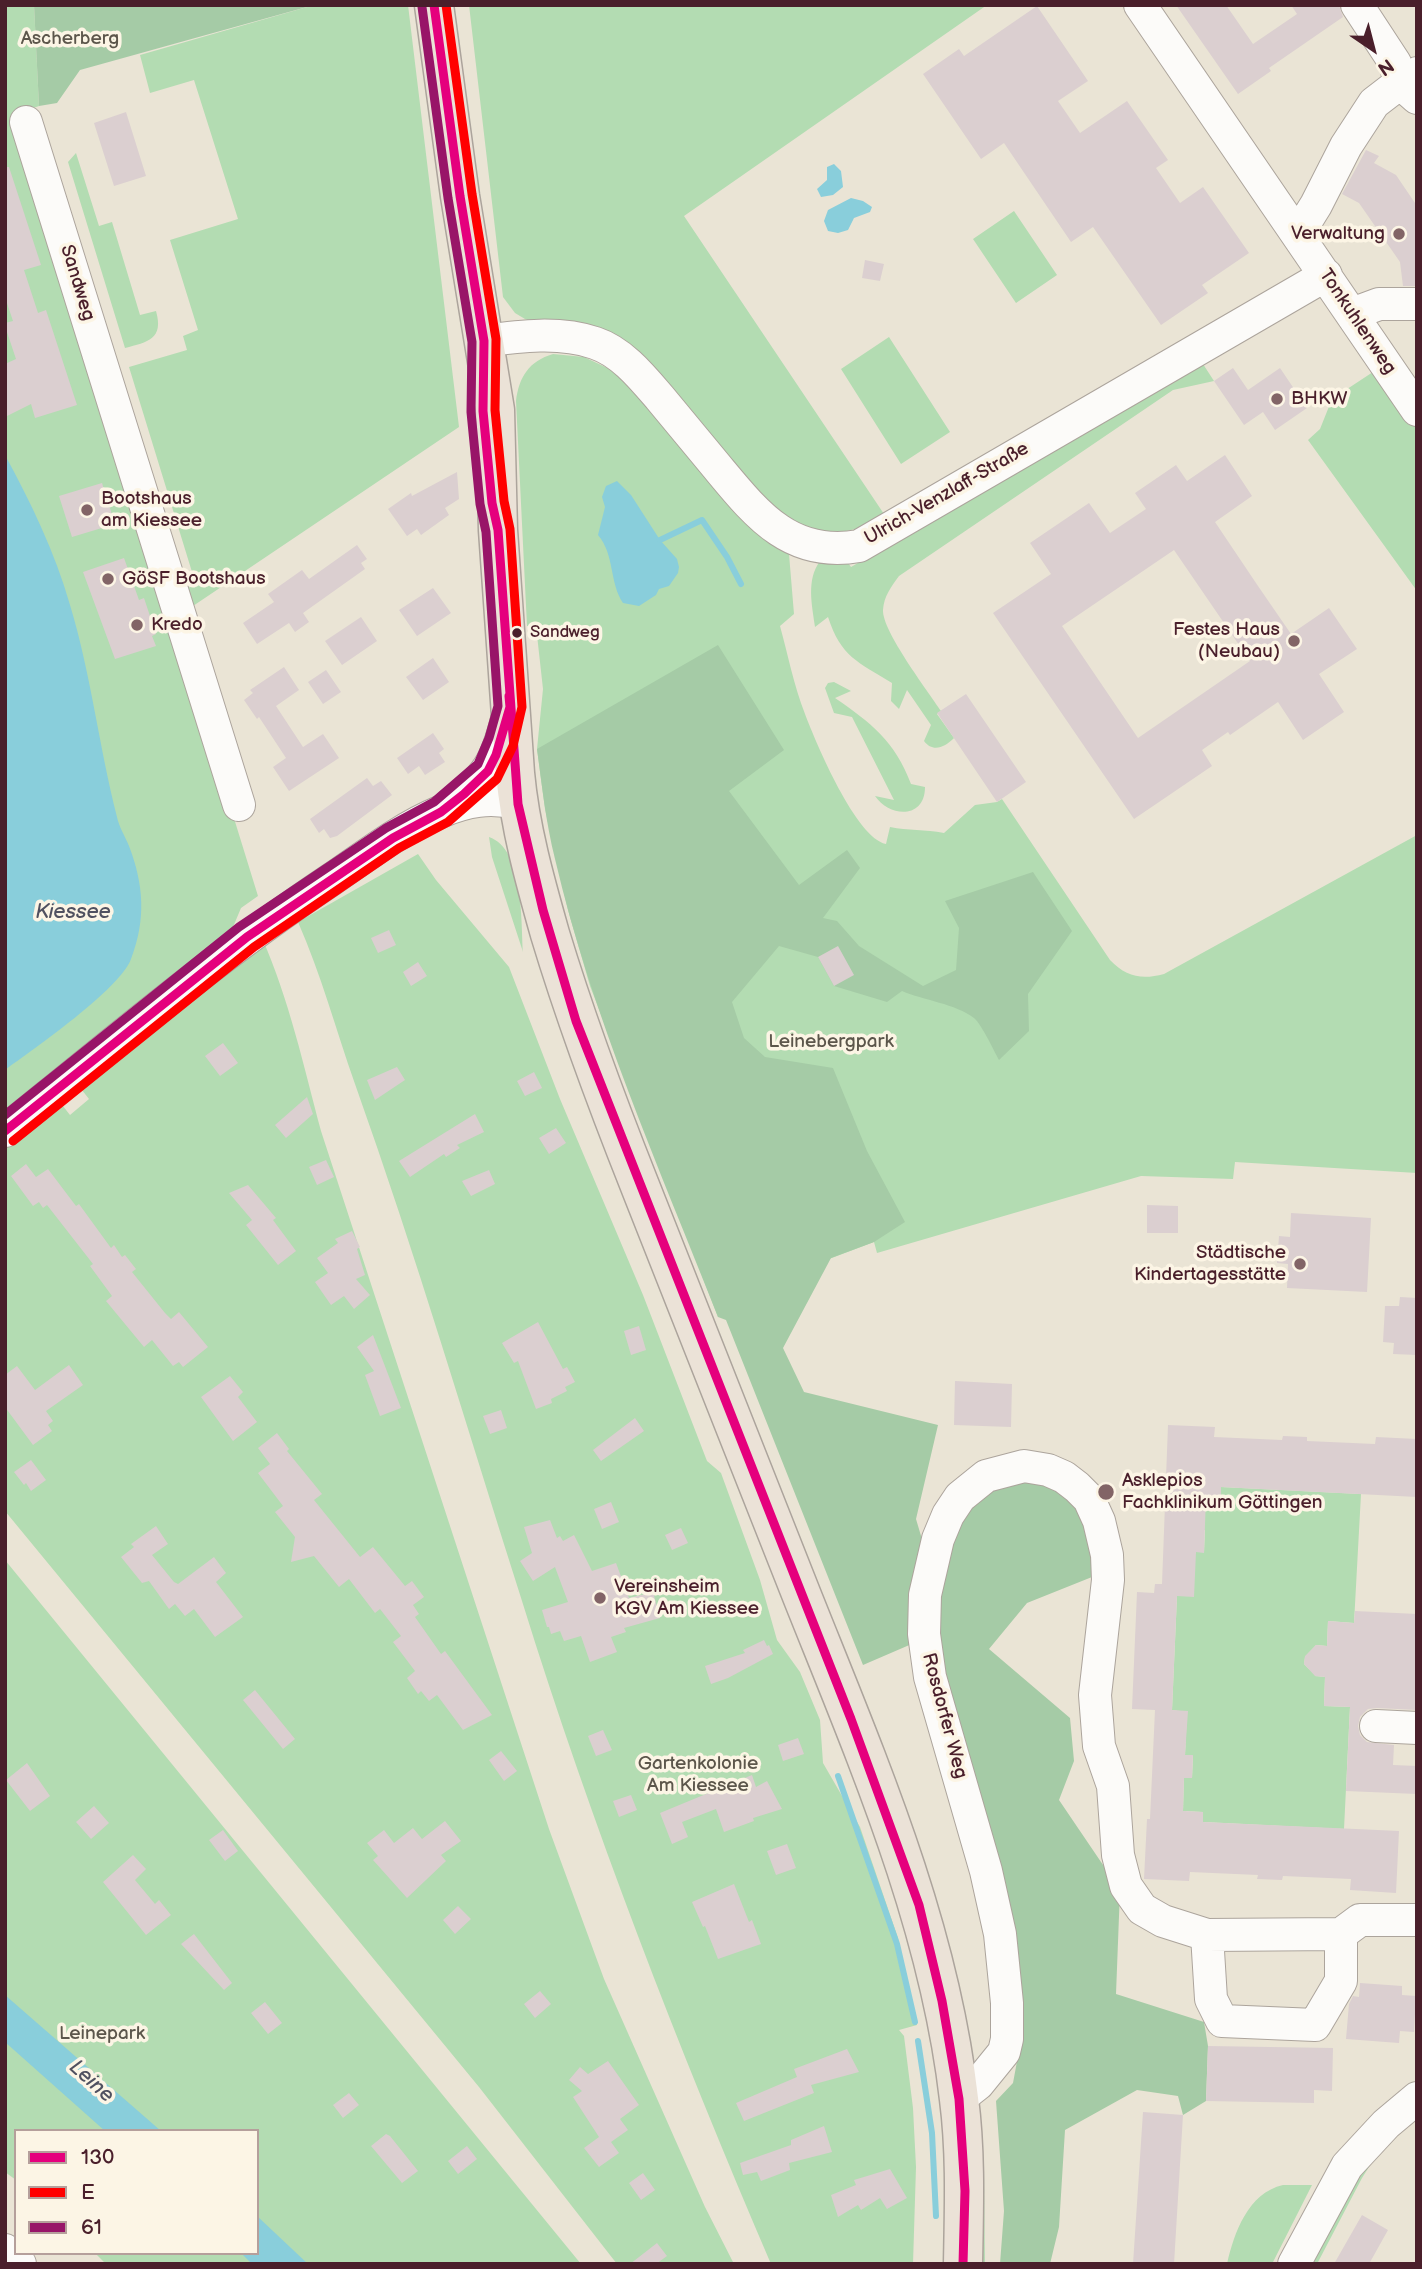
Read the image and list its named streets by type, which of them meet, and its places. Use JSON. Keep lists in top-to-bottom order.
{
  "streets": {
    "street": [
      "Sandweg",
      "Tonkuhlenweg",
      "Ulrich-Venzlaff-Straße",
      "Rosdorfer Weg"
    ]
  },
  "crossings": [
    ["Tonkuhlenweg", "Ulrich-Venzlaff-Straße"]
  ],
  "water": ["Kiessee", "Leine"],
  "parks": [
    "Ascherberg",
    "Leinebergpark",
    "Gartenkolonie Am Kiessee",
    "Leinepark"
  ],
  "places": [
    "Verwaltung",
    "BHKW",
    "Bootshaus am Kiessee",
    "GöSF Bootshaus",
    "Kredo",
    "Sandweg",
    "Festes Haus (Neubau)",
    "Städtische Kindertagesstätte",
    "Asklepios Fachklinikum Göttingen",
    "Vereinsheim KGV Am Kiessee"
  ],
  "lines": ["transit line 130", "transit line E", "transit line 61"],
  "legend": ["130", "E", "61"],
  "north": "bottom right"
}
